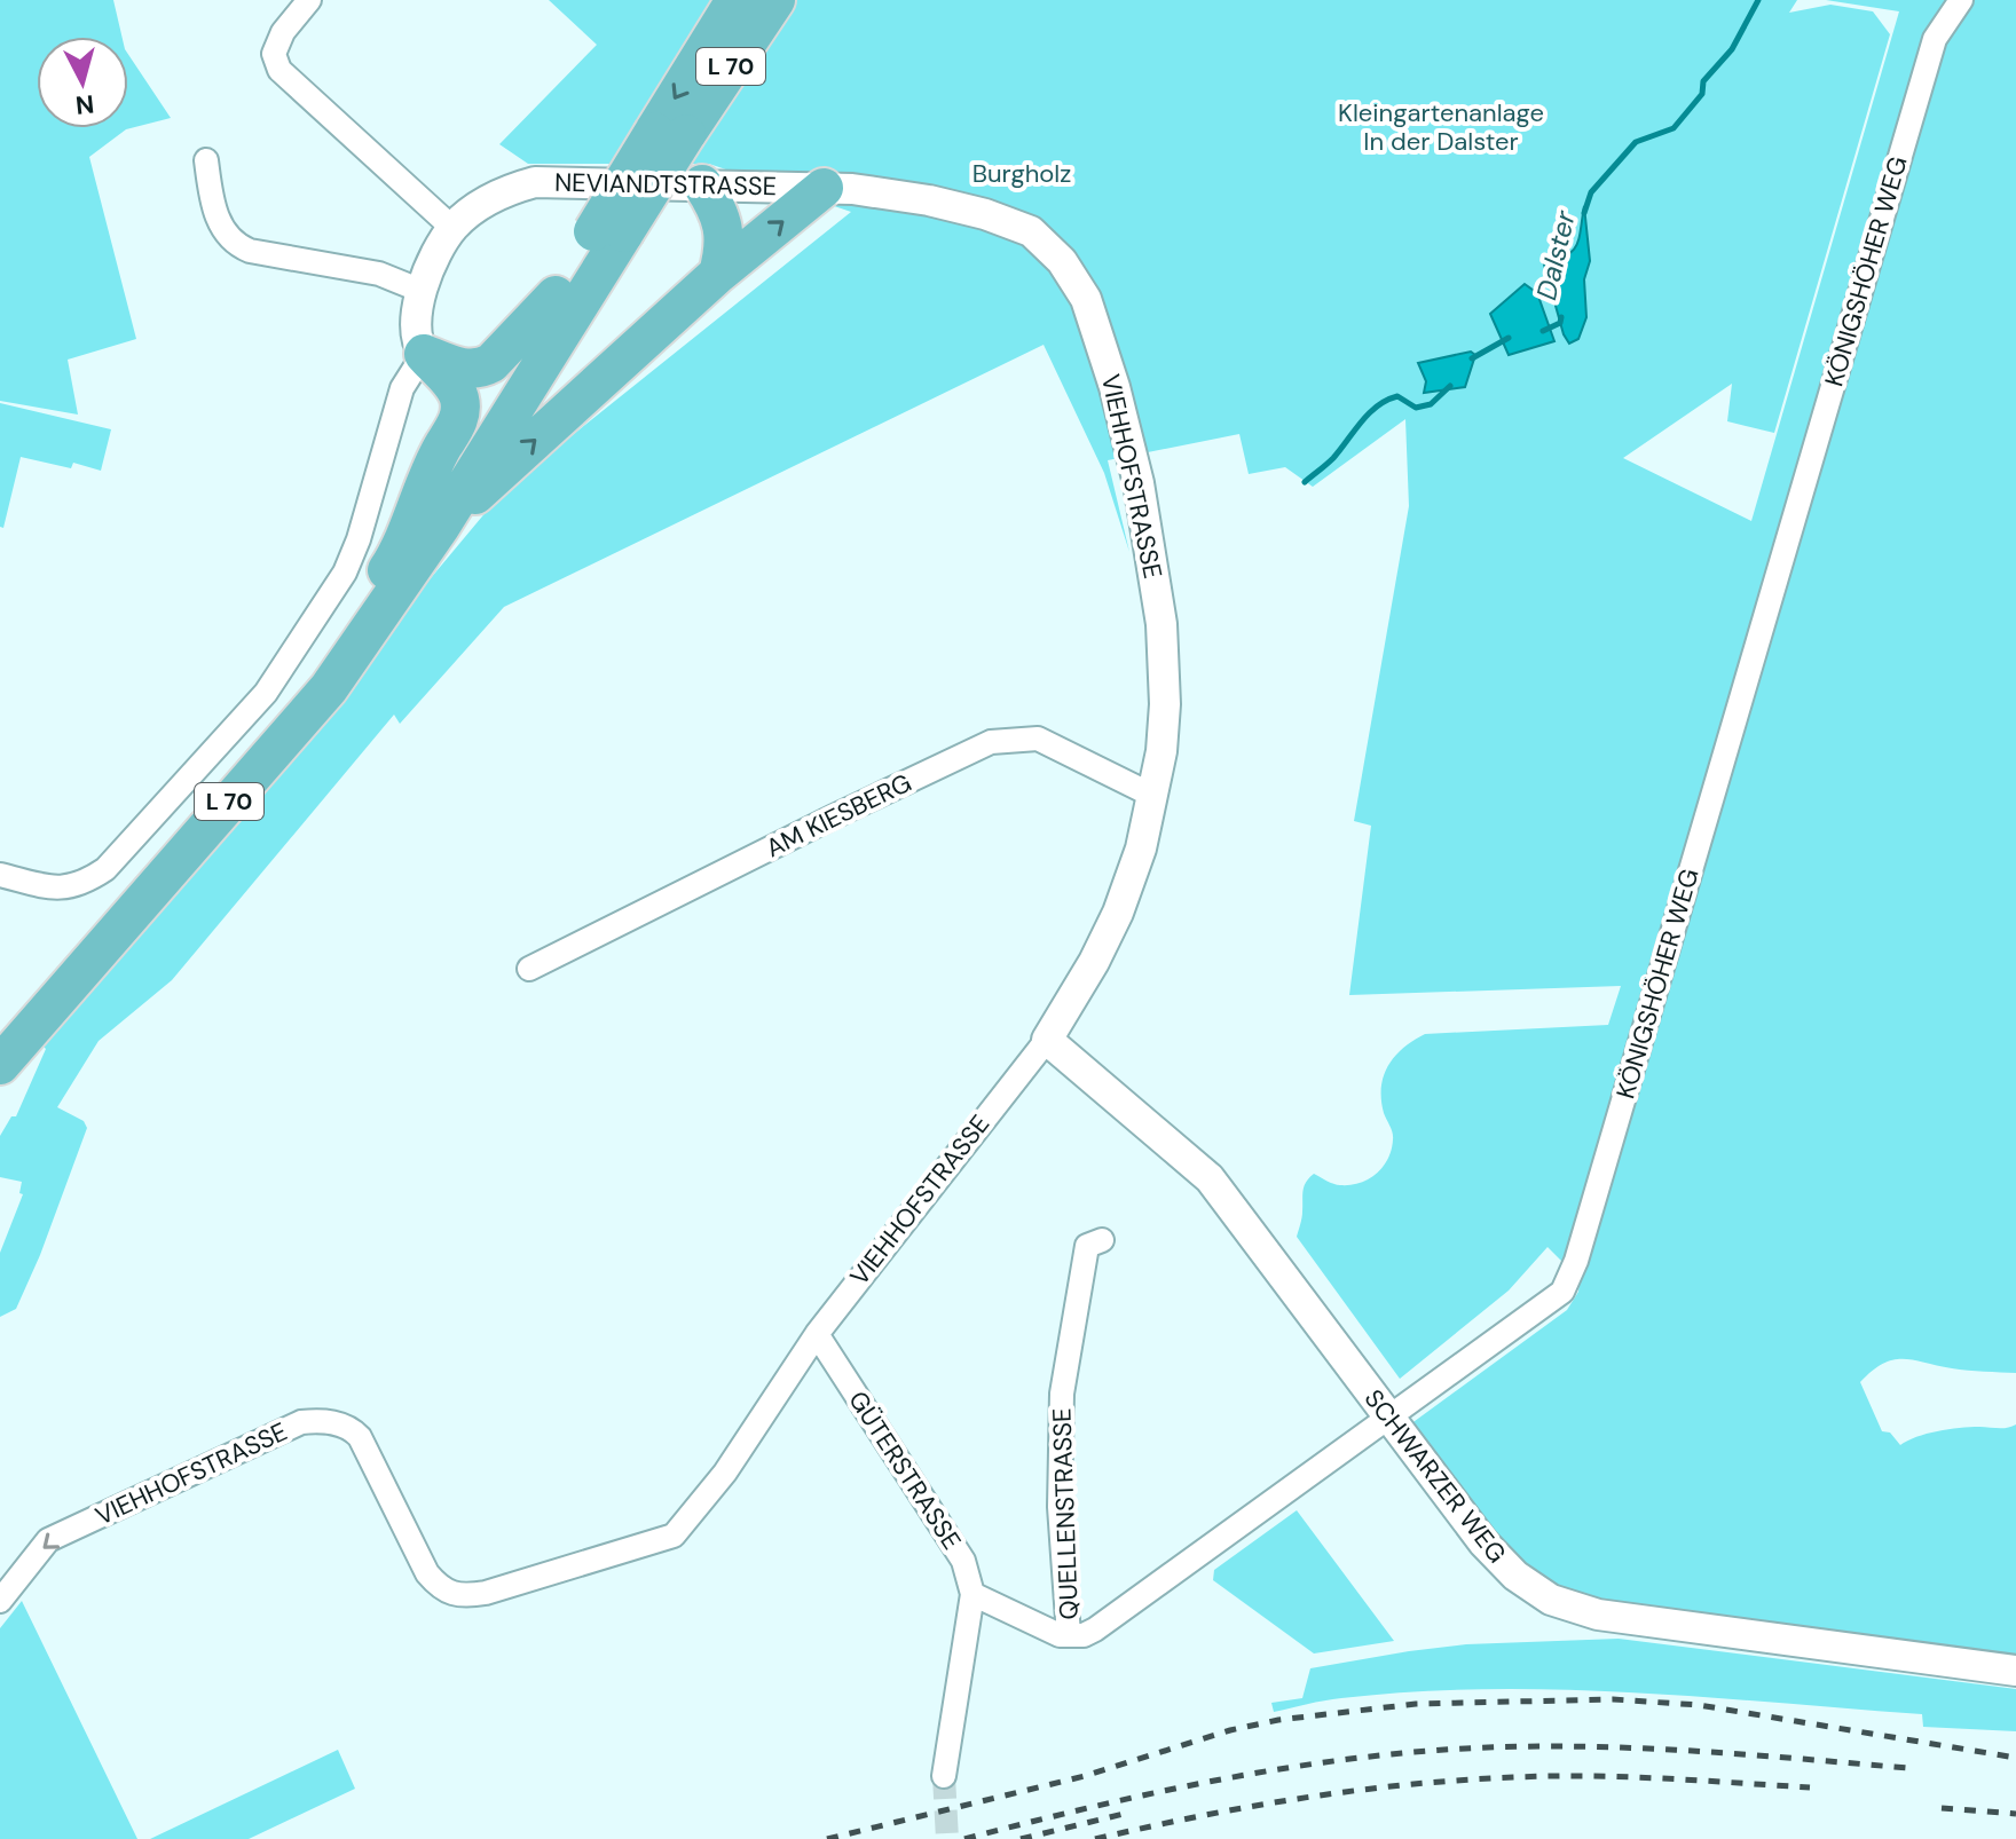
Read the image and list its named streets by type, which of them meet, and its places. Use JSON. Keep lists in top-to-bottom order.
{
  "streets": {
    "highway": ["L 70"],
    "street": [
      "NEVIANDTSTRASSE",
      "KÖNIGSHÖHER WEG",
      "VIEHHOFSTRASSE",
      "AM KIESBERG",
      "GÜTERSTRASSE",
      "SCHWARZER WEG",
      "QUELLENSTRASSE"
    ]
  },
  "crossings": [
    ["L 70", "NEVIANDTSTRASSE"],
    ["L 70", "VIEHHOFSTRASSE"],
    ["NEVIANDTSTRASSE", "VIEHHOFSTRASSE"],
    ["KÖNIGSHÖHER WEG", "SCHWARZER WEG"],
    ["KÖNIGSHÖHER WEG", "QUELLENSTRASSE"],
    ["VIEHHOFSTRASSE", "AM KIESBERG"],
    ["VIEHHOFSTRASSE", "GÜTERSTRASSE"],
    ["VIEHHOFSTRASSE", "SCHWARZER WEG"]
  ],
  "water": ["Dalster"],
  "parks": ["Kleingartenanlage In der Dalster", "Burgholz"],
  "north": "bottom"
}
